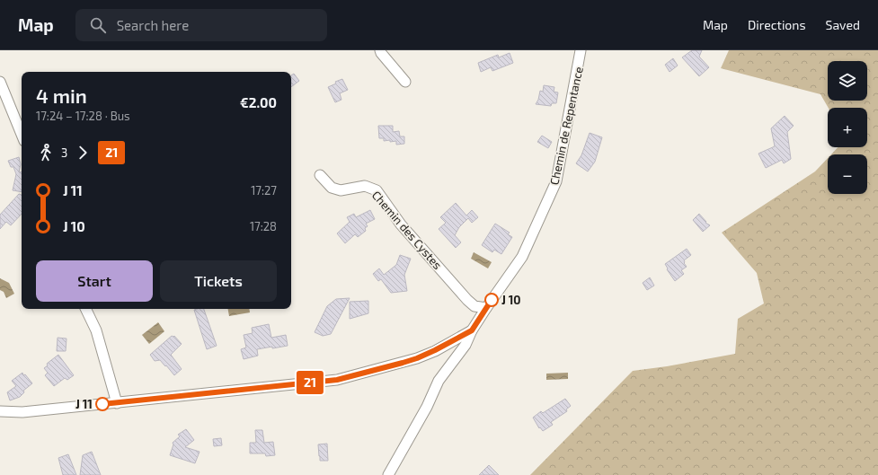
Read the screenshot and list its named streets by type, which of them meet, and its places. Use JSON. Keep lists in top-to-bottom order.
{
  "streets": {
    "street": ["Chemin de Repentance", "Chemin des Cystes"]
  },
  "crossings": [
    ["Chemin de Repentance", "Chemin des Cystes"]
  ],
  "places": ["J 10", "J 11"],
  "lines": ["bus line 21"],
  "page": {
    "header": "Map",
    "search": "Search here",
    "nav": ["Map", "Directions", "Saved"],
    "on_map": "21",
    "map_buttons": ["+", "−"],
    "heading": ["4 min", "17:24 – 17:28 · Bus", "€2.00"],
    "legs": ["3", "21"],
    "list": [
      {
        "name": "J 11",
        "value": "17:27"
      },
      {
        "name": "J 10",
        "value": "17:28"
      }
    ],
    "buttons": ["Start", "Tickets"]
  }
}
